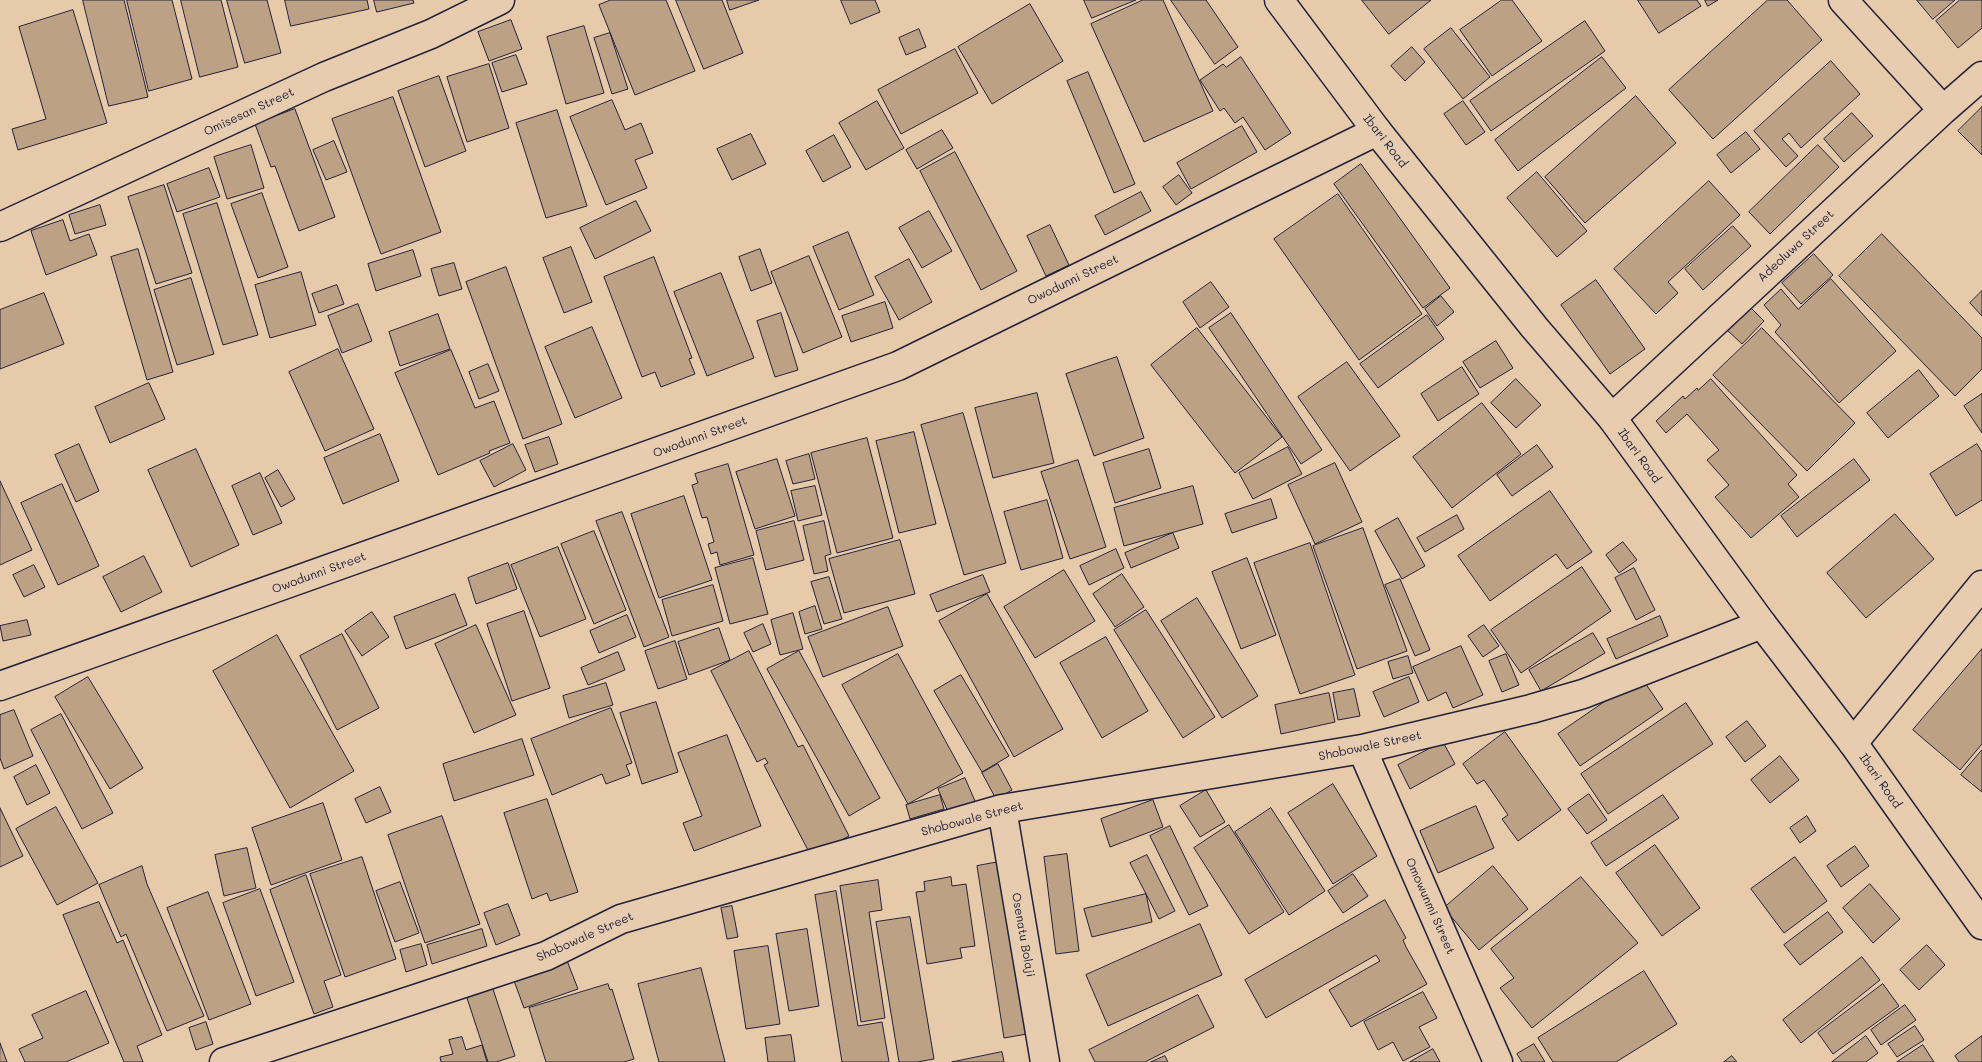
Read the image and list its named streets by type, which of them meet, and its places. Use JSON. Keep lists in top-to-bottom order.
{
  "streets": {
    "street": [
      "Omisesan Street",
      "Ibari Road",
      "Adeoluwa Street",
      "Owodunni Street",
      "Shobowale Street",
      "Omowunmi Street",
      "Osenatu Bolaji"
    ]
  },
  "crossings": [
    ["Ibari Road", "Adeoluwa Street"],
    ["Ibari Road", "Owodunni Street"],
    ["Ibari Road", "Shobowale Street"],
    ["Shobowale Street", "Omowunmi Street"],
    ["Shobowale Street", "Osenatu Bolaji"]
  ]
}
